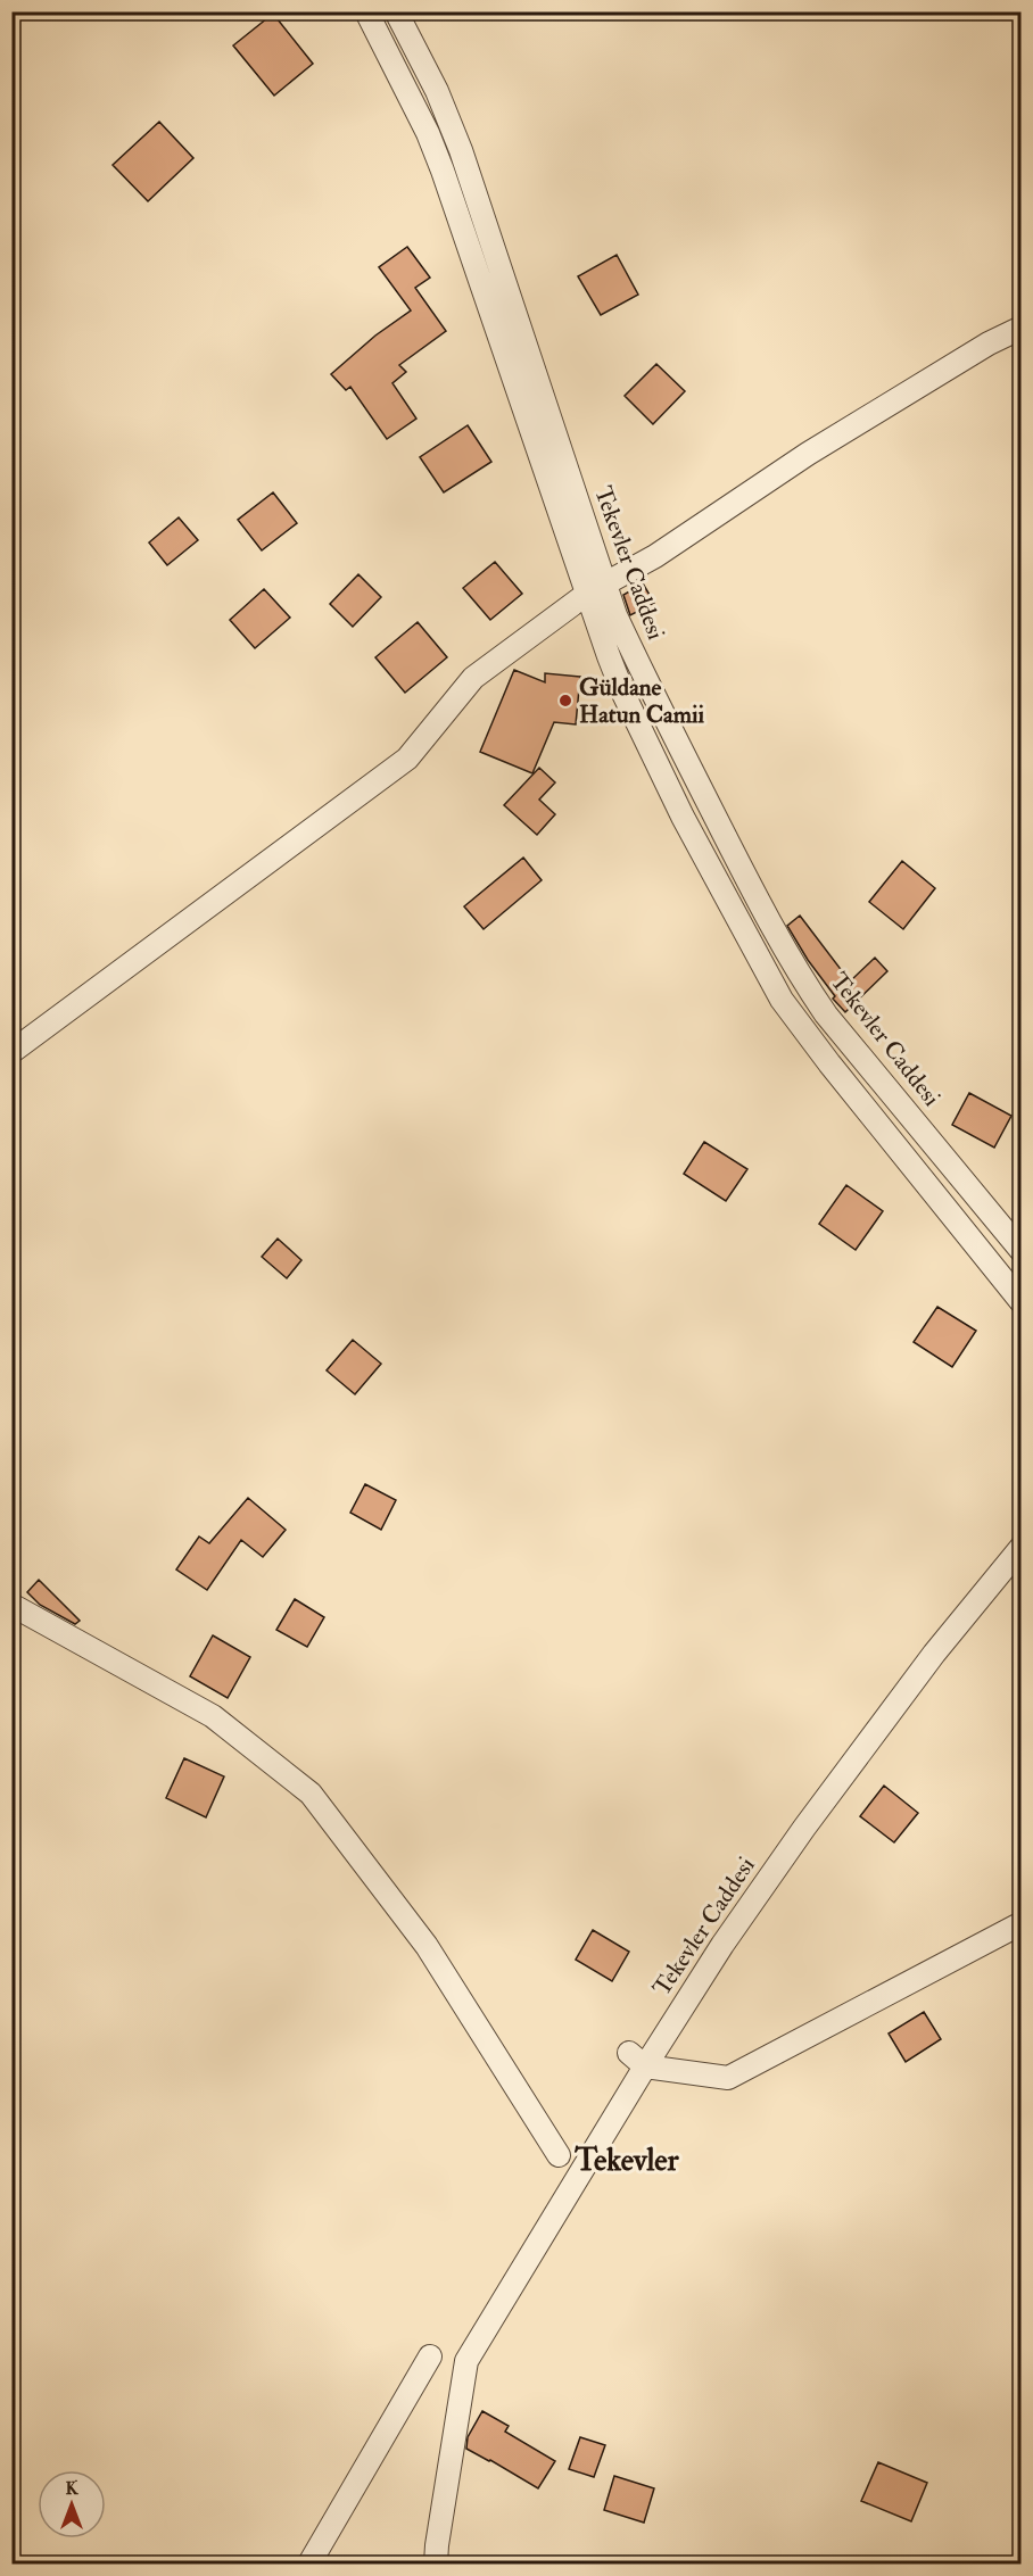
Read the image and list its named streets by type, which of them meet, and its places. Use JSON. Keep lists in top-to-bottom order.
{
  "streets": {
    "street": ["Tekevler Caddesi"]
  },
  "districts": ["Tekevler"],
  "places": ["Güldane Hatun Camii"],
  "north": "top"
}
